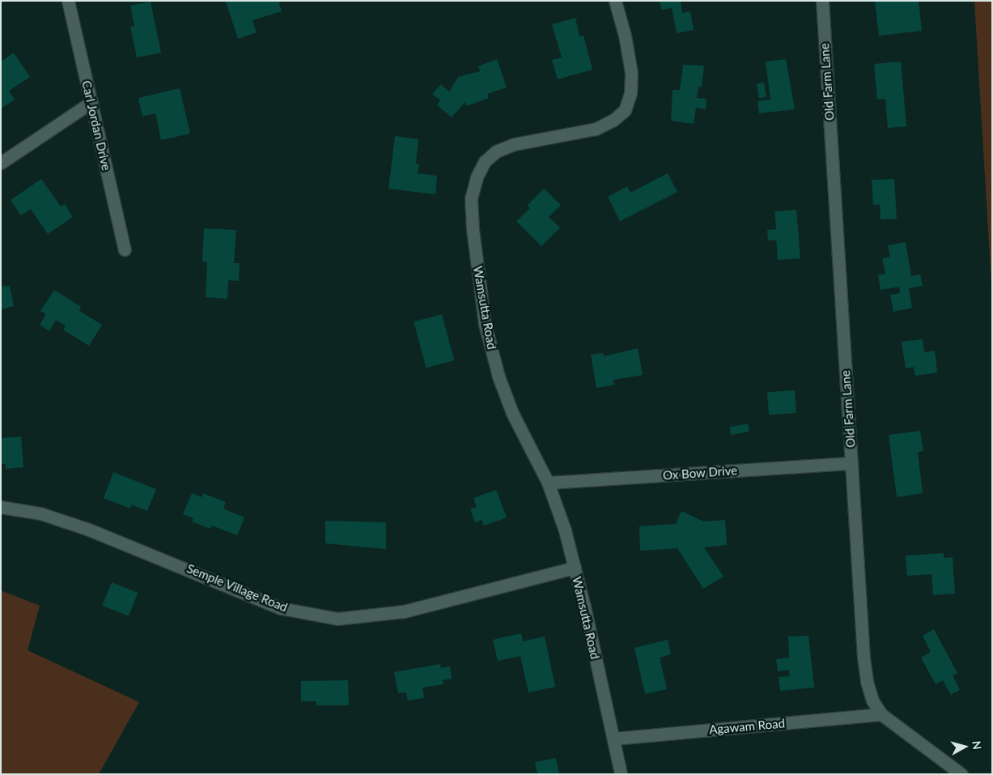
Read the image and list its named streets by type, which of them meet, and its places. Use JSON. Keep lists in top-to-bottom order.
{
  "streets": {
    "street": [
      "Old Farm Lane",
      "Carl Jordan Drive",
      "Wamsutta Road",
      "Ox Bow Drive",
      "Semple Village Road",
      "Agawam Road"
    ]
  },
  "crossings": [
    ["Old Farm Lane", "Ox Bow Drive"],
    ["Old Farm Lane", "Agawam Road"],
    ["Wamsutta Road", "Ox Bow Drive"],
    ["Wamsutta Road", "Semple Village Road"],
    ["Wamsutta Road", "Agawam Road"]
  ],
  "north": "right"
}
